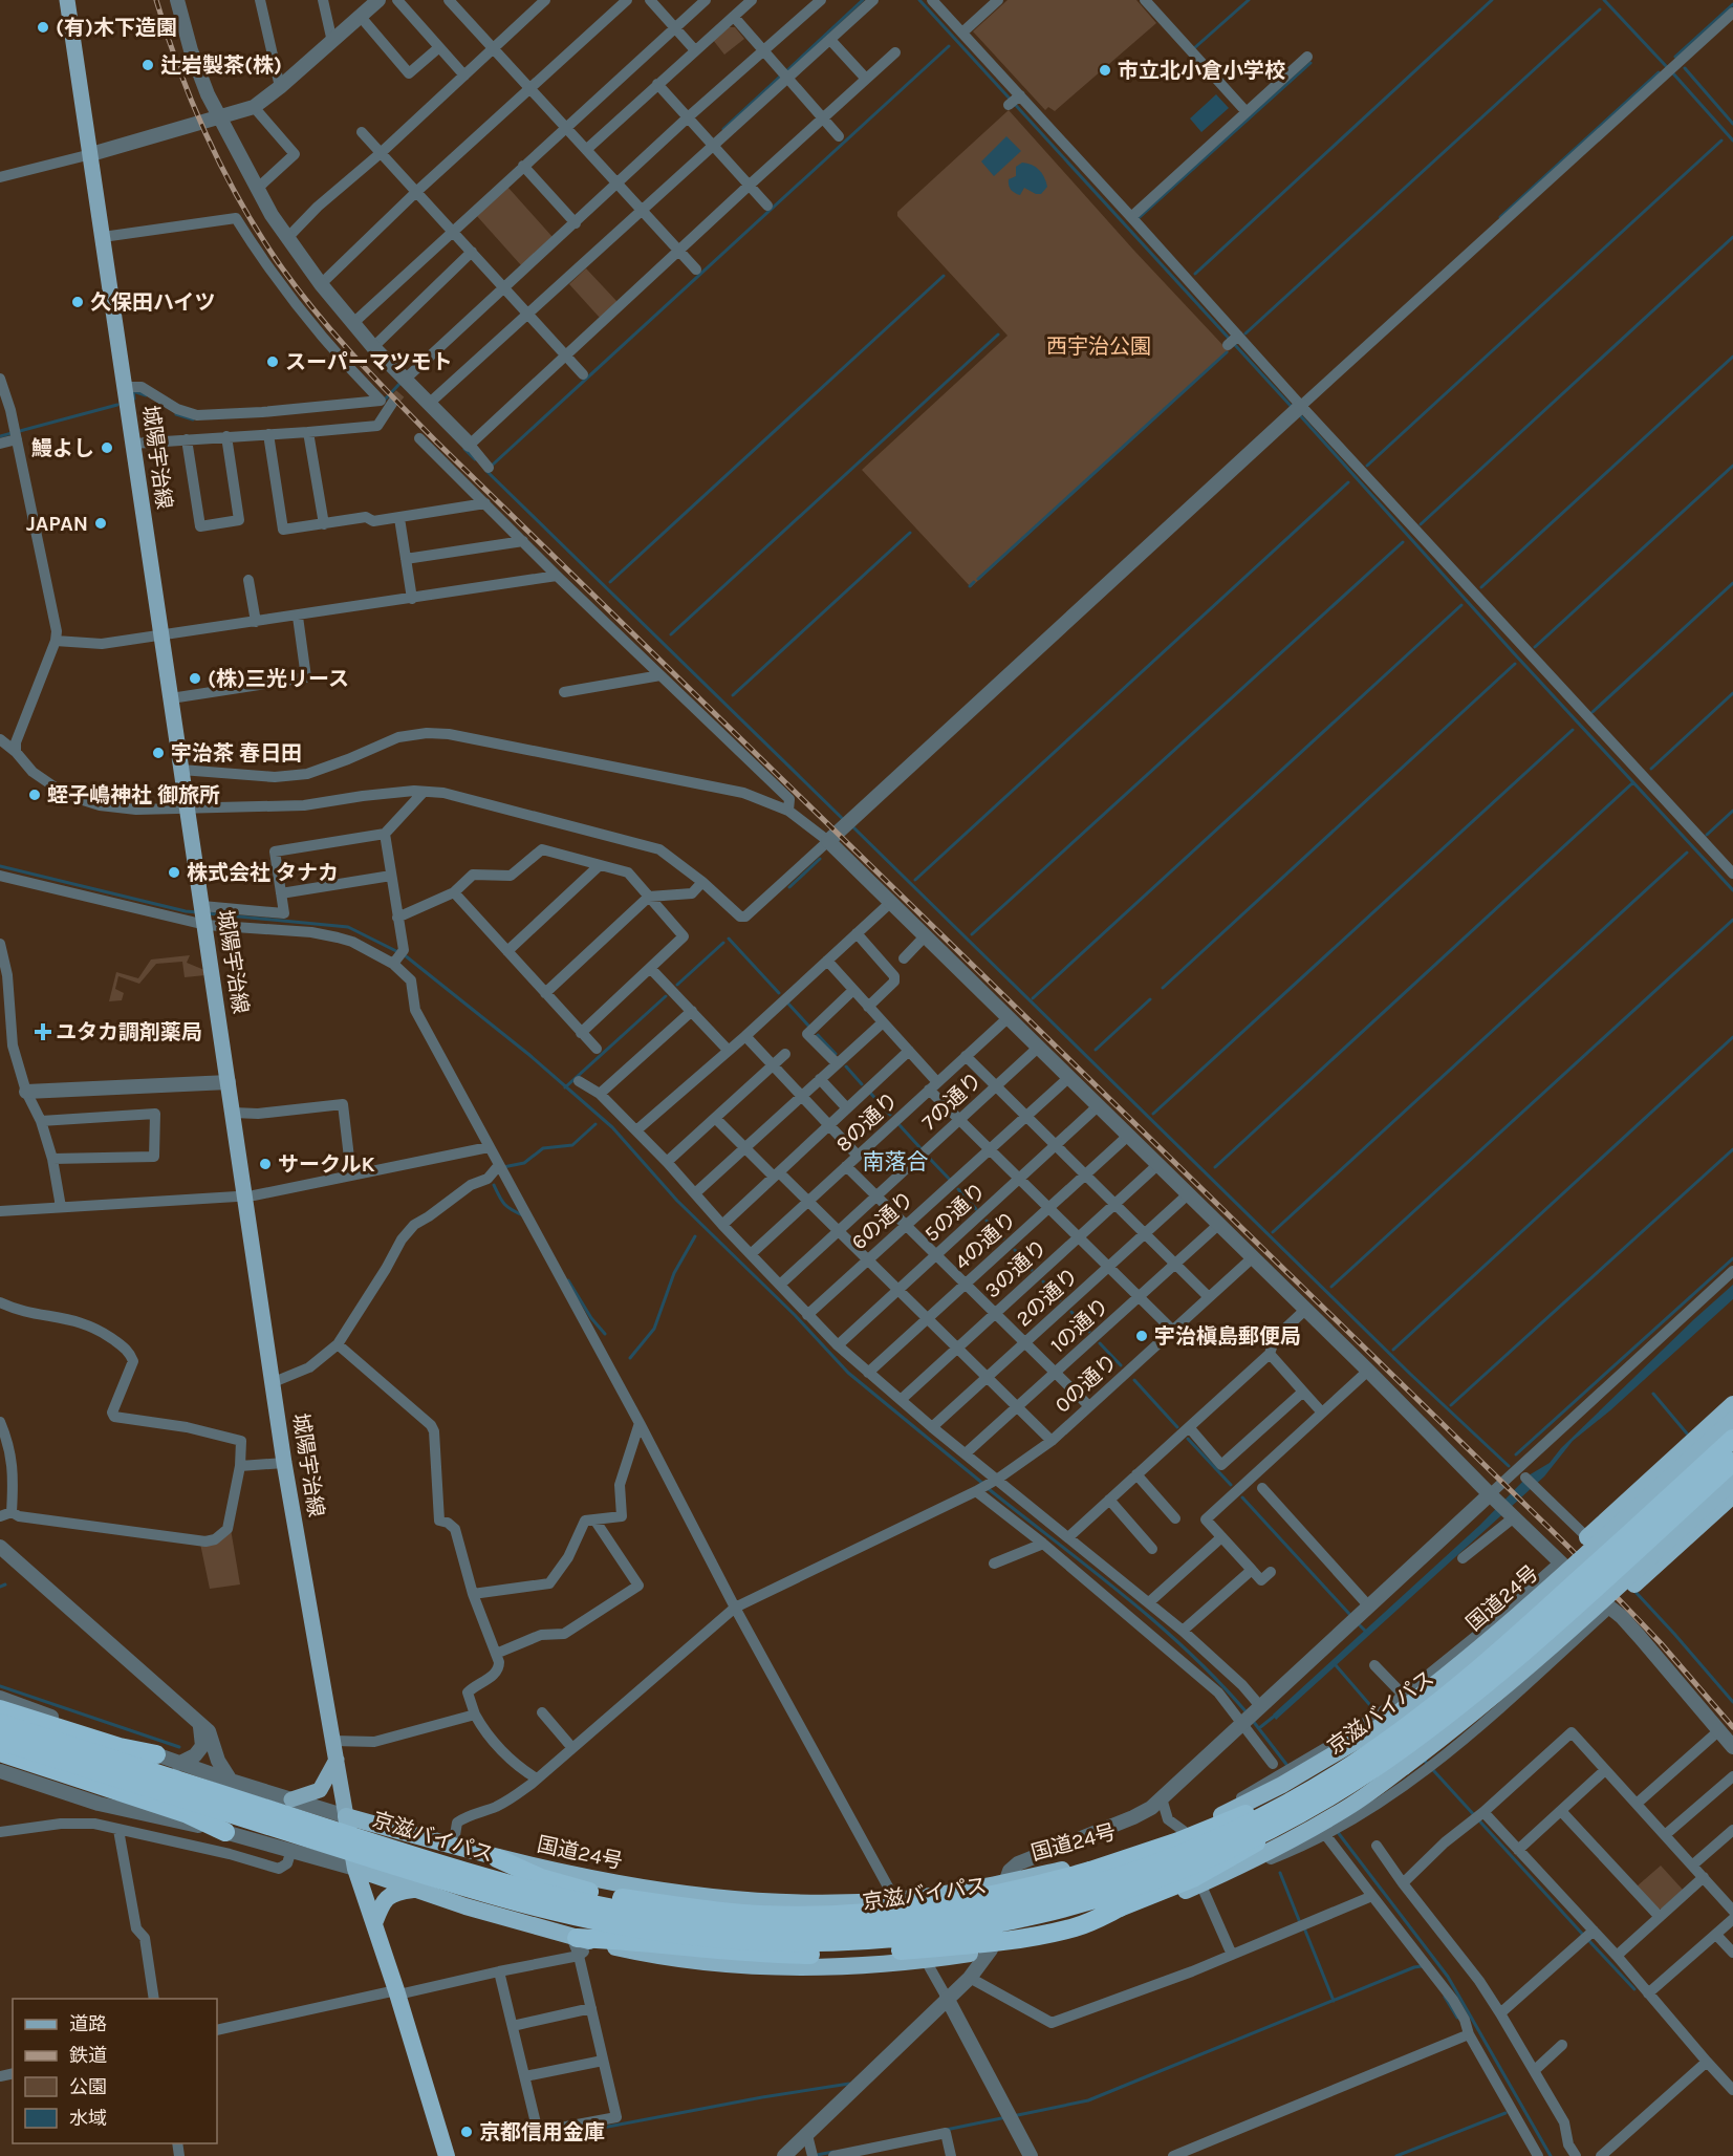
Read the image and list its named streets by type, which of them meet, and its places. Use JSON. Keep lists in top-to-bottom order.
{
  "streets": {
    "highway": ["国道24号", "京滋バイパス"],
    "main road": ["城陽宇治線"],
    "street": [
      "7の通り",
      "8の通り",
      "5の通り",
      "6の通り",
      "4の通り",
      "3の通り",
      "2の通り",
      "1の通り",
      "0の通り"
    ]
  },
  "crossings": [
    ["城陽宇治線", "国道24号"],
    ["0の通り", "国道24号"]
  ],
  "districts": ["南落合"],
  "parks": ["西宇治公園"],
  "places": {
    "other": [
      "(有)木下造園",
      "辻岩製茶(株)",
      "市立北小倉小学校",
      "久保田ハイツ",
      "スーパーマツモト",
      "鰻よし",
      "JAPAN",
      "(株)三光リース",
      "宇治茶 春日田",
      "蛭子嶋神社 御旅所",
      "株式会社 タナカ",
      "サークルK",
      "宇治槇島郵便局",
      "京都信用金庫"
    ],
    "health": ["ユタカ調剤薬局"]
  },
  "legend": [
    "道路",
    "鉄道",
    "公園",
    "水域"
  ]
}
